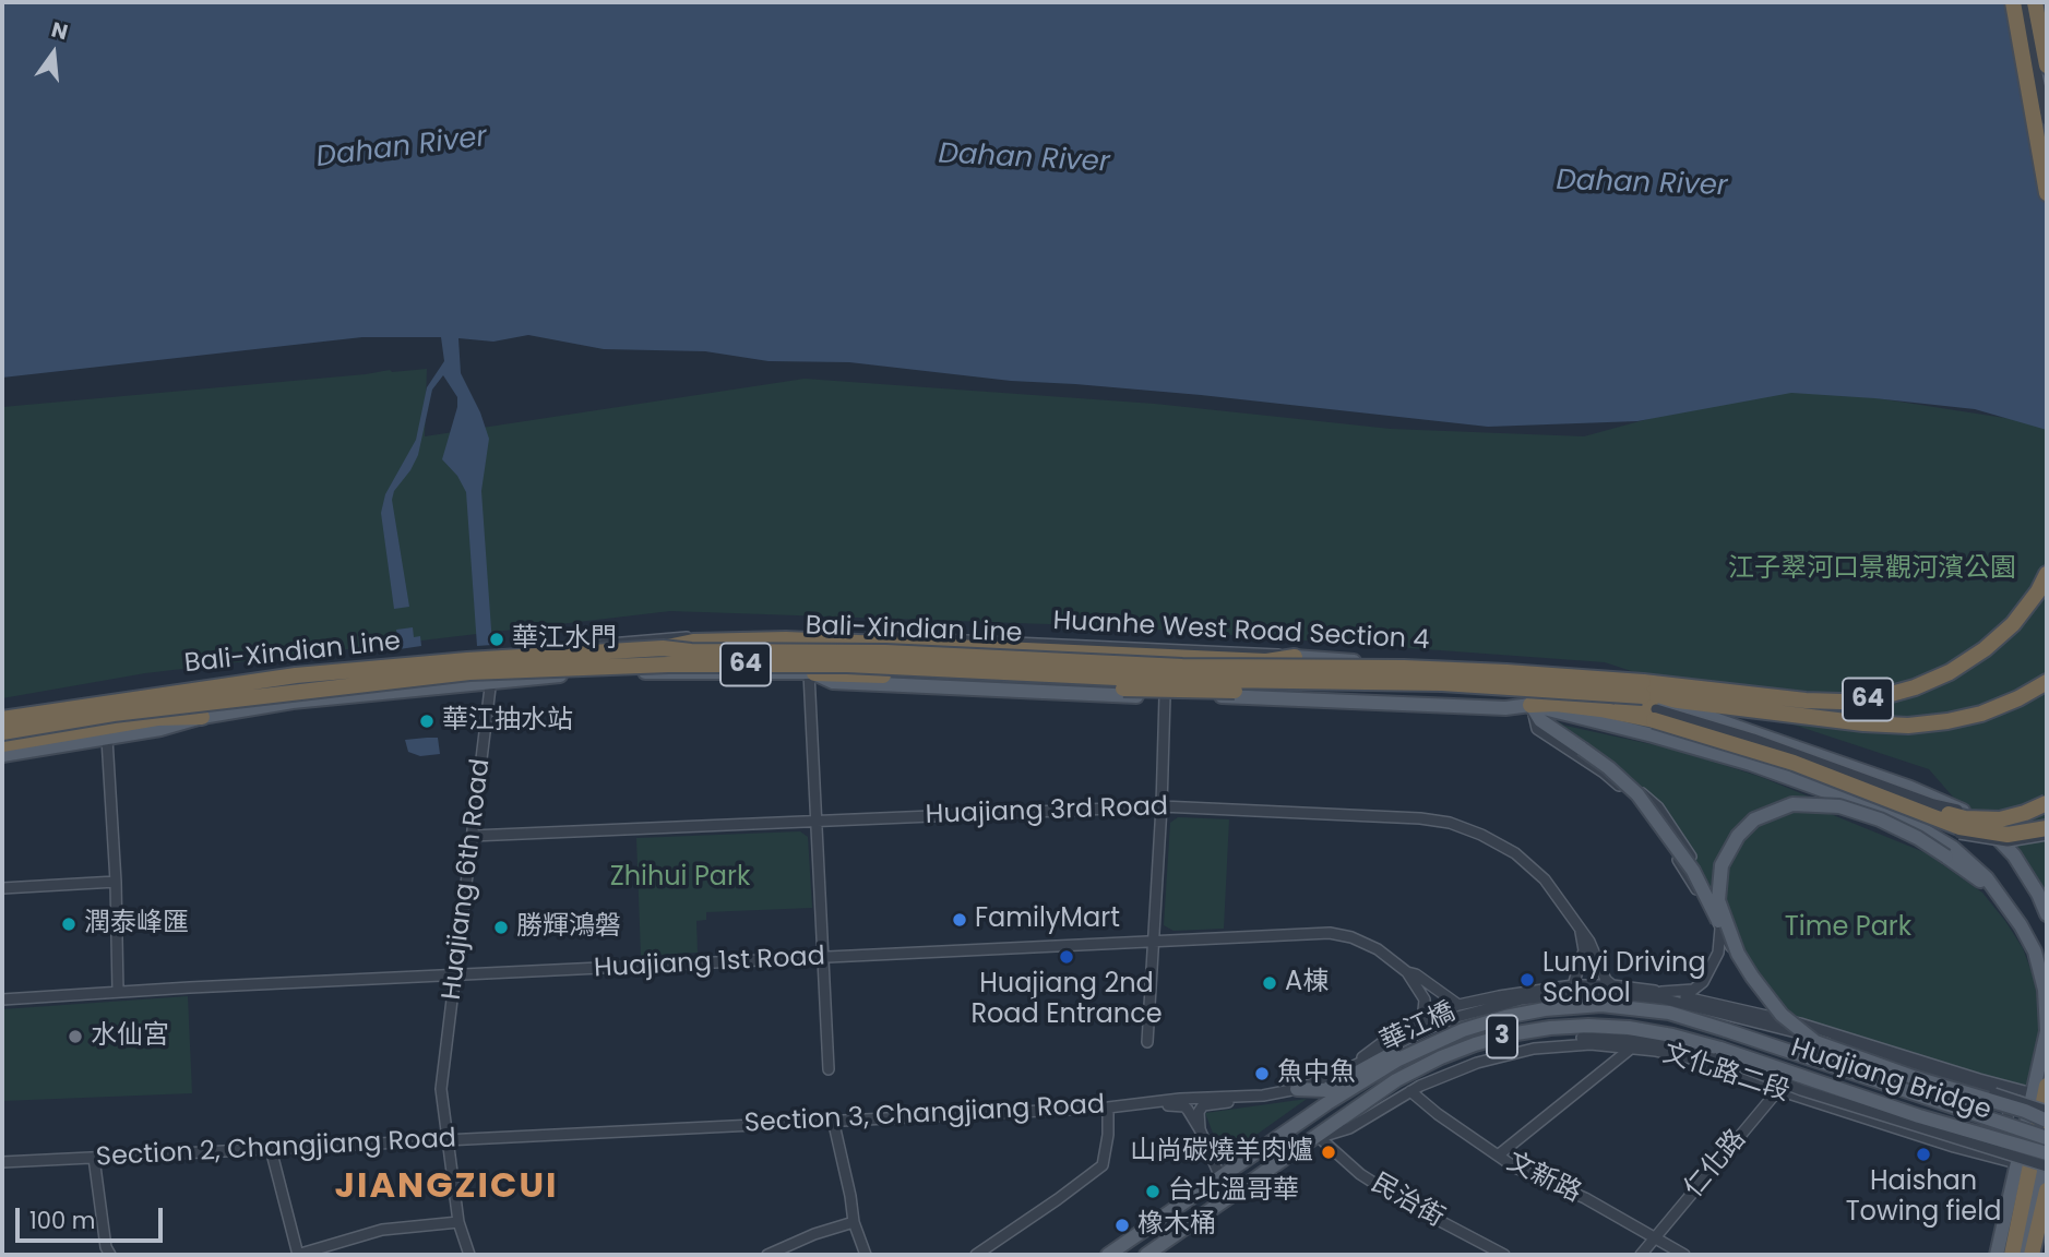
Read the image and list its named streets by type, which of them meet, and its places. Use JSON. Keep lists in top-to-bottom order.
{
  "streets": {
    "highway": ["Bali-Xindian Line", "64"],
    "main road": [
      "Huanhe West Road Section 4",
      "華江橋",
      "3",
      "Huajiang Bridge"
    ],
    "street": [
      "Huajiang 3rd Road",
      "Huajiang 6th Road",
      "Huajiang 1st Road",
      "文化路二段",
      "Section 3, Changjiang Road",
      "Section 2, Changjiang Road",
      "仁化路",
      "文新路",
      "民治街"
    ]
  },
  "crossings": [
    ["Bali-Xindian Line", "Huanhe West Road Section 4"],
    ["Bali-Xindian Line", "64"],
    ["Huanhe West Road Section 4", "Huajiang 6th Road"],
    ["Huanhe West Road Section 4", "文化路二段"],
    ["Huajiang 3rd Road", "Huajiang 6th Road"],
    ["Huajiang 6th Road", "Huajiang 1st Road"],
    ["Huajiang 6th Road", "Section 2, Changjiang Road"],
    ["華江橋", "3"],
    ["華江橋", "Huajiang Bridge"],
    ["3", "文化路二段"],
    ["3", "Huajiang Bridge"],
    ["3", "民治街"],
    ["文化路二段", "仁化路"],
    ["文化路二段", "文新路"],
    ["文化路二段", "民治街"],
    ["Section 3, Changjiang Road", "Section 2, Changjiang Road"],
    ["仁化路", "文新路"]
  ],
  "districts": ["JIANGZICUI"],
  "water": ["Dahan River"],
  "parks": ["江子翠河口景觀河濱公園", "Zhihui Park", "Time Park"],
  "places": [
    "華江水門",
    "華江抽水站",
    "FamilyMart",
    "潤泰峰匯",
    "勝輝鴻磐",
    "Huajiang 2nd Road Entrance",
    "Lunyi Driving School",
    "A棟",
    "水仙宮",
    "魚中魚",
    "山尚碳燒羊肉爐",
    "Haishan Towing field",
    "台北溫哥華",
    "橡木桶"
  ],
  "scale_bar": "100 m",
  "north": "top"
}
